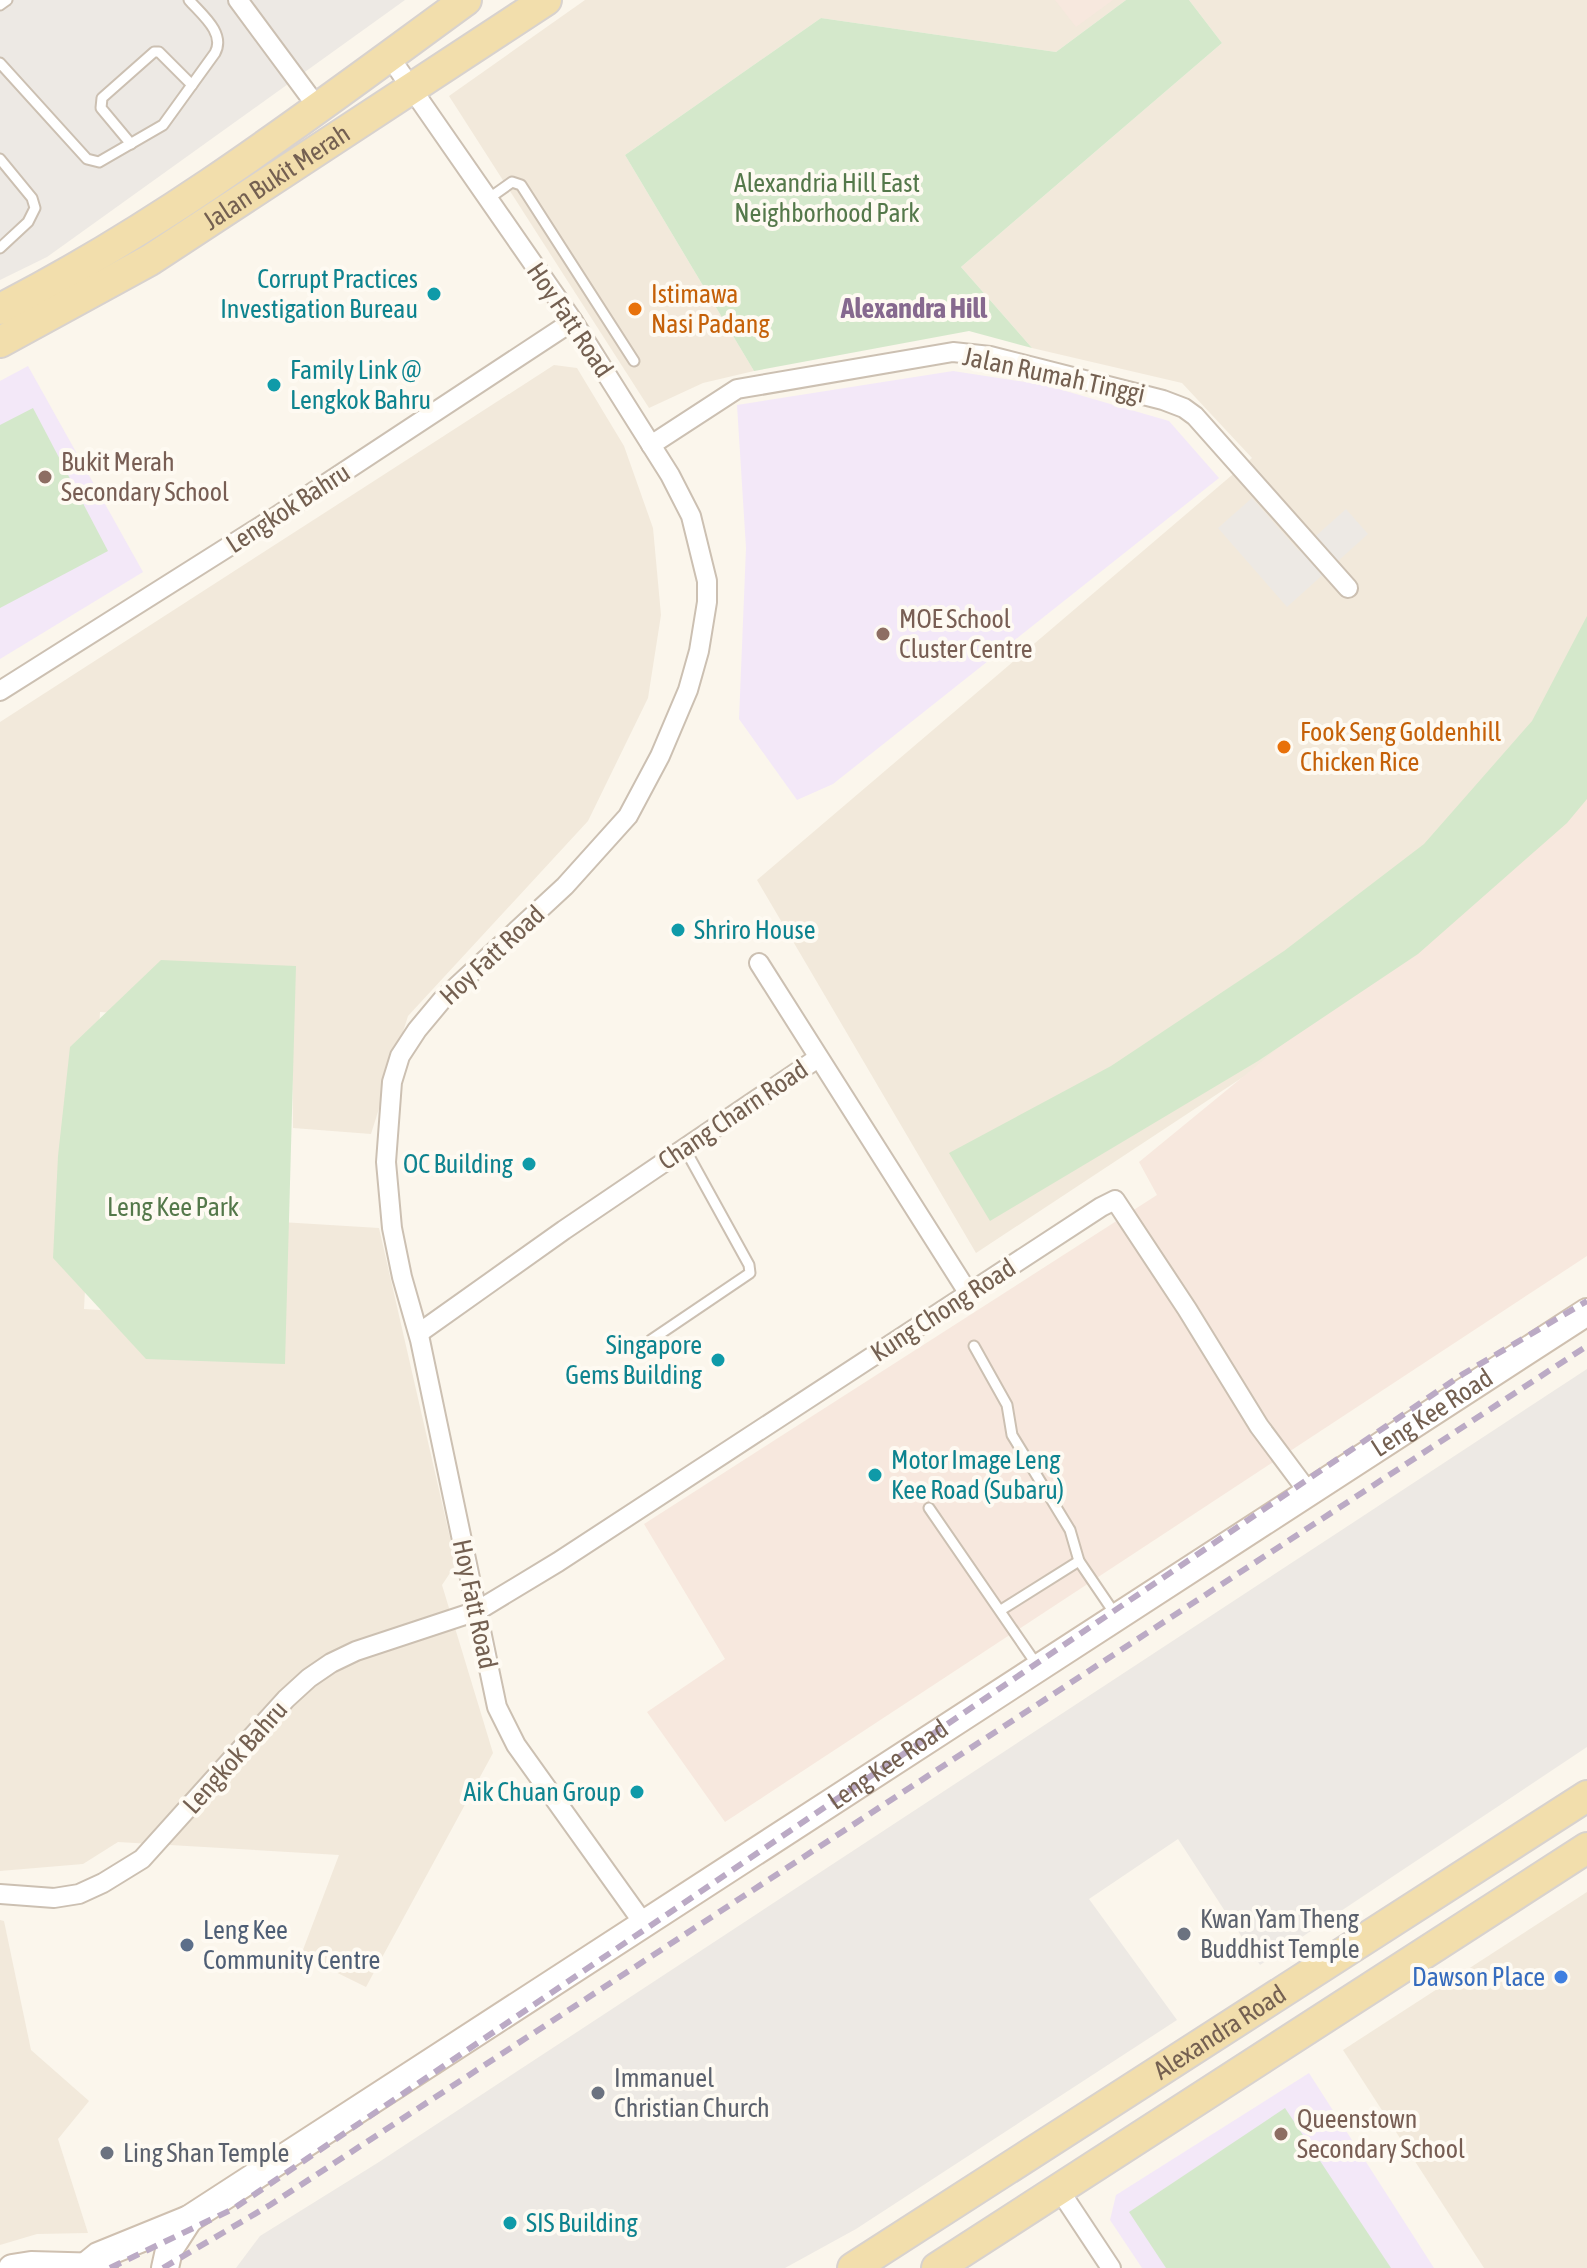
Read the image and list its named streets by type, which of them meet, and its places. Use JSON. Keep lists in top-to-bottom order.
{
  "streets": {
    "main road": ["Jalan Bukit Merah", "Alexandra Road"],
    "street": [
      "Hoy Fatt Road",
      "Jalan Rumah Tinggi",
      "Lengkok Bahru",
      "Chang Charn Road",
      "Kung Chong Road",
      "Leng Kee Road"
    ]
  },
  "crossings": [
    ["Jalan Bukit Merah", "Hoy Fatt Road"],
    ["Hoy Fatt Road", "Jalan Rumah Tinggi"],
    ["Hoy Fatt Road", "Lengkok Bahru"],
    ["Hoy Fatt Road", "Chang Charn Road"],
    ["Hoy Fatt Road", "Kung Chong Road"],
    ["Hoy Fatt Road", "Leng Kee Road"],
    ["Lengkok Bahru", "Kung Chong Road"],
    ["Chang Charn Road", "Kung Chong Road"],
    ["Kung Chong Road", "Leng Kee Road"]
  ],
  "districts": ["Alexandra Hill"],
  "parks": ["Alexandria Hill East Neighborhood Park", "Leng Kee Park"],
  "places": [
    "Corrupt Practices Investigation Bureau",
    "Istimawa Nasi Padang",
    "Family Link @ Lengkok Bahru",
    "Bukit Merah Secondary School",
    "MOE School Cluster Centre",
    "Fook Seng Goldenhill Chicken Rice",
    "Shriro House",
    "OC Building",
    "Singapore Gems Building",
    "Motor Image Leng Kee Road (Subaru)",
    "Aik Chuan Group",
    "Kwan Yam Theng Buddhist Temple",
    "Leng Kee Community Centre",
    "Dawson Place",
    "Immanuel Christian Church",
    "Queenstown Secondary School",
    "Ling Shan Temple",
    "SIS Building"
  ]
}
